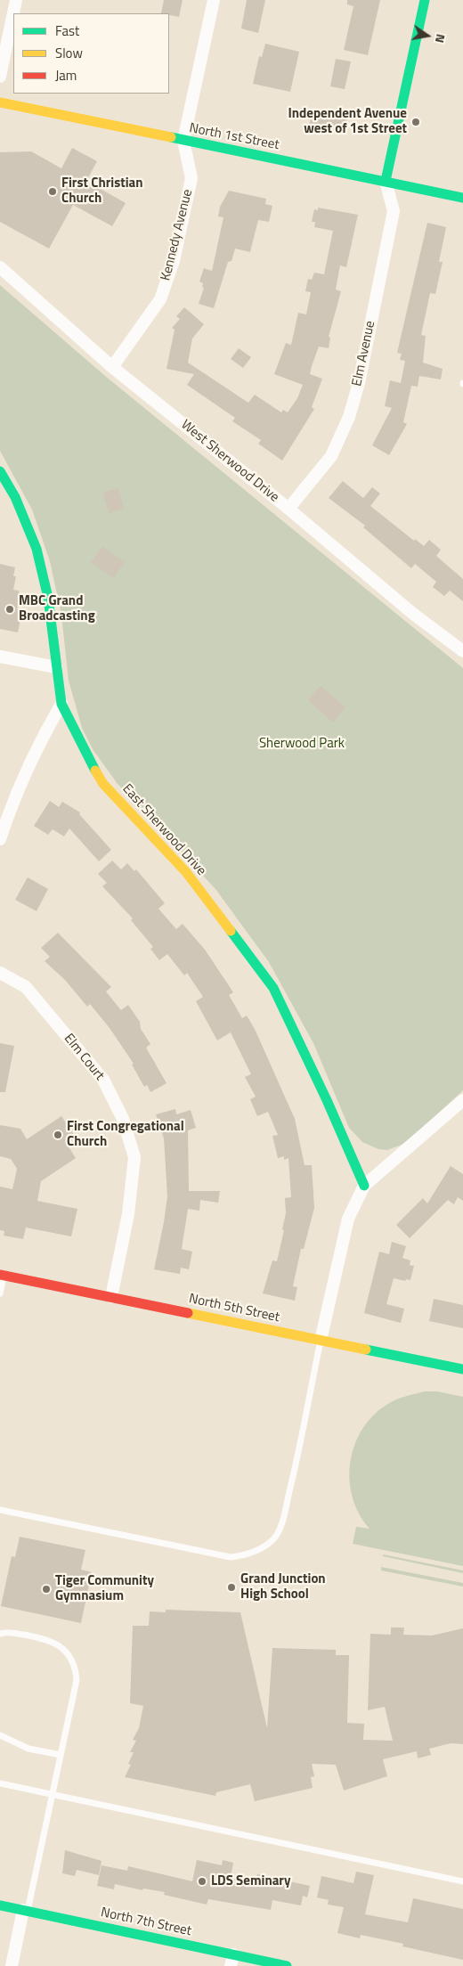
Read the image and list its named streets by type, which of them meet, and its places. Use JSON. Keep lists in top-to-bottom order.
{
  "streets": {
    "street": [
      "North 1st Street",
      "Kennedy Avenue",
      "Elm Avenue",
      "West Sherwood Drive",
      "East Sherwood Drive",
      "Elm Court",
      "North 5th Street",
      "North 7th Street"
    ]
  },
  "crossings": [
    ["North 1st Street", "Kennedy Avenue"],
    ["North 1st Street", "Elm Avenue"],
    ["Kennedy Avenue", "West Sherwood Drive"],
    ["Elm Avenue", "West Sherwood Drive"],
    ["Elm Court", "North 5th Street"]
  ],
  "parks": ["Sherwood Park"],
  "places": [
    "Independent Avenue west of 1st Street",
    "First Christian Church",
    "MBC Grand Broadcasting",
    "First Congregational Church",
    "Grand Junction High School",
    "Tiger Community Gymnasium",
    "LDS Seminary"
  ],
  "legend": ["Fast", "Slow", "Jam"],
  "north": "right"
}
